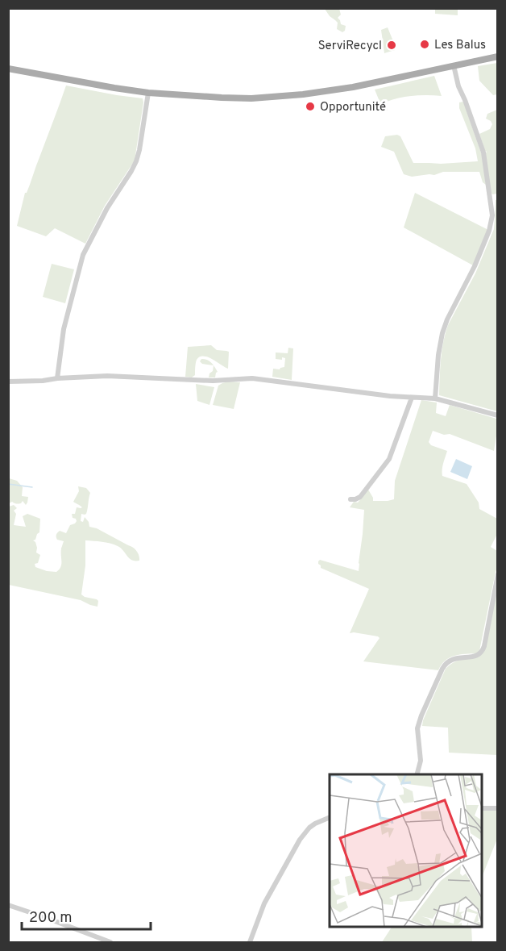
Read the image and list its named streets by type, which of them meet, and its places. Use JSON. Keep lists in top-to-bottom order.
{
  "places": ["Les Balus", "ServiRecycl", "Opportunité"],
  "scale_bar": "200 m"
}
